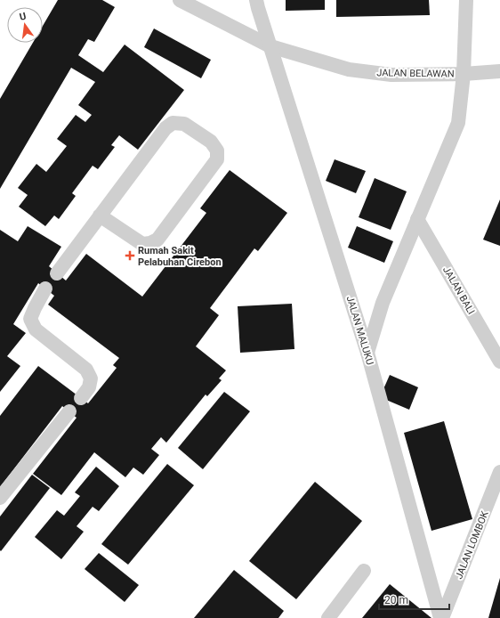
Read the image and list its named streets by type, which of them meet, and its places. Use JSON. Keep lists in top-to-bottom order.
{
  "streets": {
    "lane": [
      "JALAN BELAWAN",
      "JALAN BALI",
      "JALAN MALUKU",
      "JALAN LOMBOK"
    ]
  },
  "crossings": [
    ["JALAN BELAWAN", "JALAN MALUKU"],
    ["JALAN MALUKU", "JALAN LOMBOK"]
  ],
  "places": {
    "health": ["Rumah Sakit Pelabuhan Cirebon"]
  },
  "scale_bar": "20 m",
  "north": "top"
}
